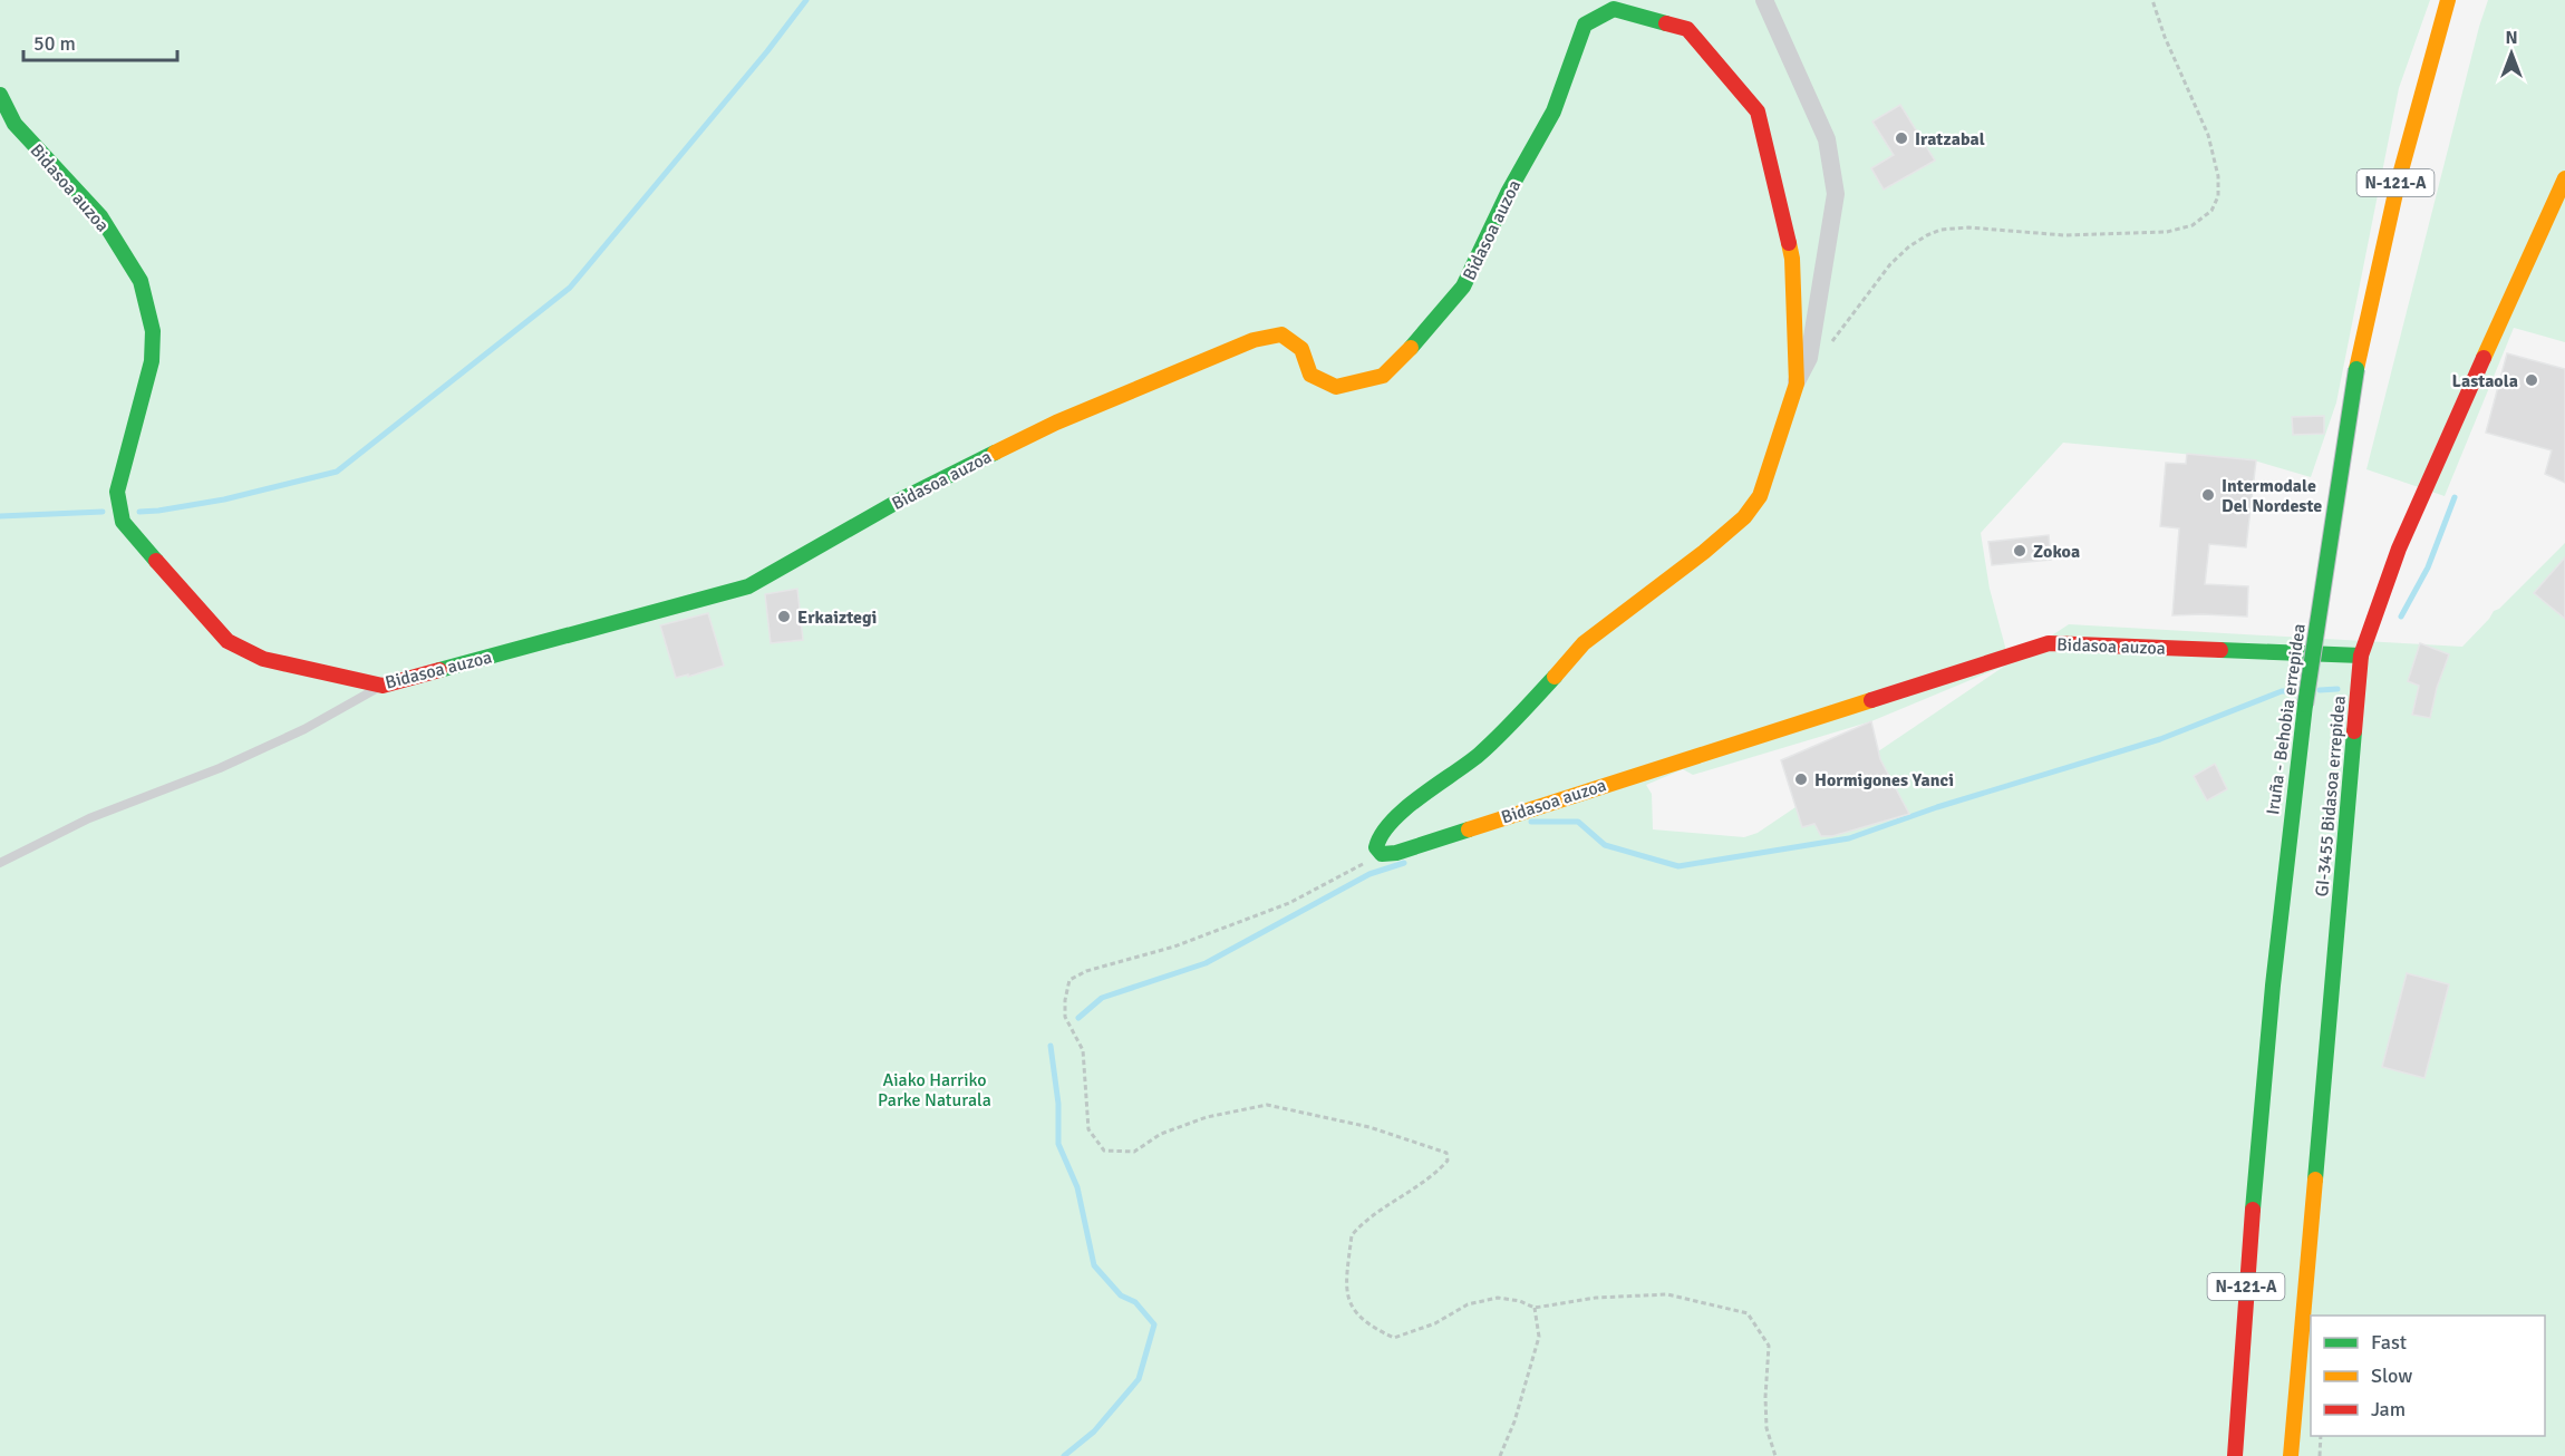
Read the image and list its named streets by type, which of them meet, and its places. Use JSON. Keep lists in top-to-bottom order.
{
  "streets": {
    "main road": [
      "N-121-A",
      "Bidasoa auzoa",
      "Iruña - Behobia errepidea",
      "GI-3455 Bidasoa errepidea"
    ]
  },
  "crossings": [
    ["Bidasoa auzoa", "GI-3455 Bidasoa errepidea"]
  ],
  "parks": ["Aiako Harriko Parke Naturala"],
  "places": [
    "Iratzabal",
    "Lastaola",
    "Intermodale Del Nordeste",
    "Zokoa",
    "Erkaiztegi",
    "Hormigones Yanci"
  ],
  "legend": ["Fast", "Slow", "Jam"],
  "scale_bar": "50 m",
  "north": "top"
}
